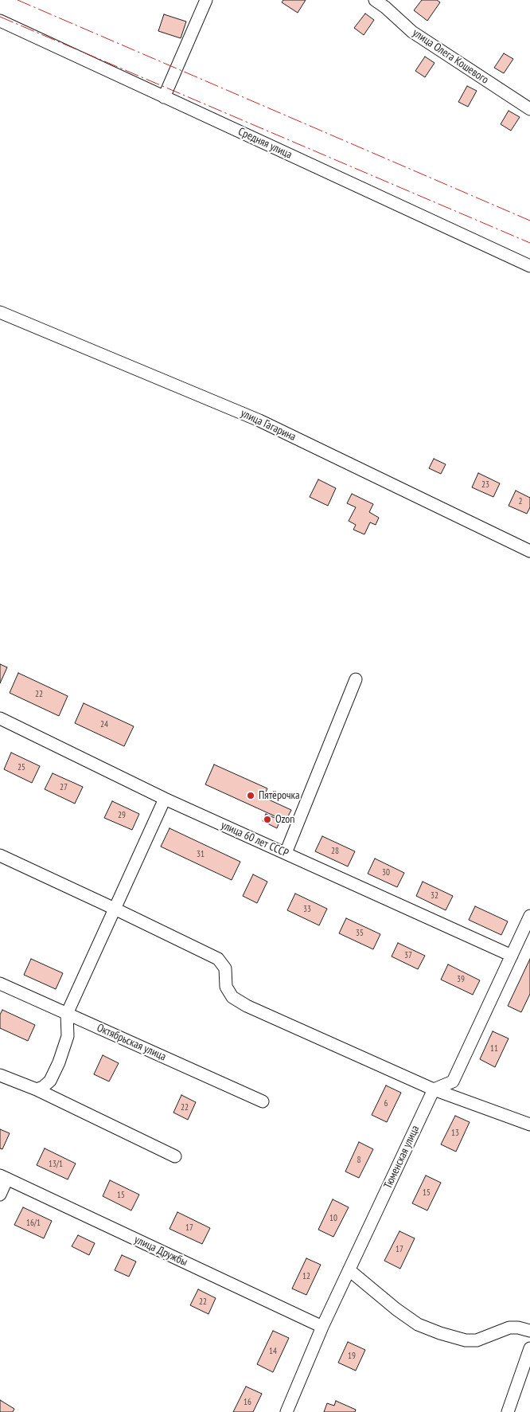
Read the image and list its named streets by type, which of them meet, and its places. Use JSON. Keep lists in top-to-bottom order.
{
  "streets": {
    "street": [
      "улица Олега Кошевого",
      "Средняя улица",
      "улица Гагарина",
      "улица 60 лет СССР",
      "Октябрьская улица",
      "Тюменская улица",
      "улица Дружбы"
    ]
  },
  "crossings": [
    ["Тюменская улица", "улица Дружбы"]
  ],
  "places": ["Пятёрочка", "Ozon"],
  "house_numbers": [
    "23",
    "2",
    "22",
    "24",
    "25",
    "27",
    "29",
    "28",
    "31",
    "30",
    "32",
    "33",
    "35",
    "37",
    "39",
    "11",
    "6",
    "22",
    "13",
    "8",
    "13/1",
    "15",
    "15",
    "10",
    "16/1",
    "17",
    "17",
    "12",
    "22",
    "14",
    "19",
    "16"
  ]
}
